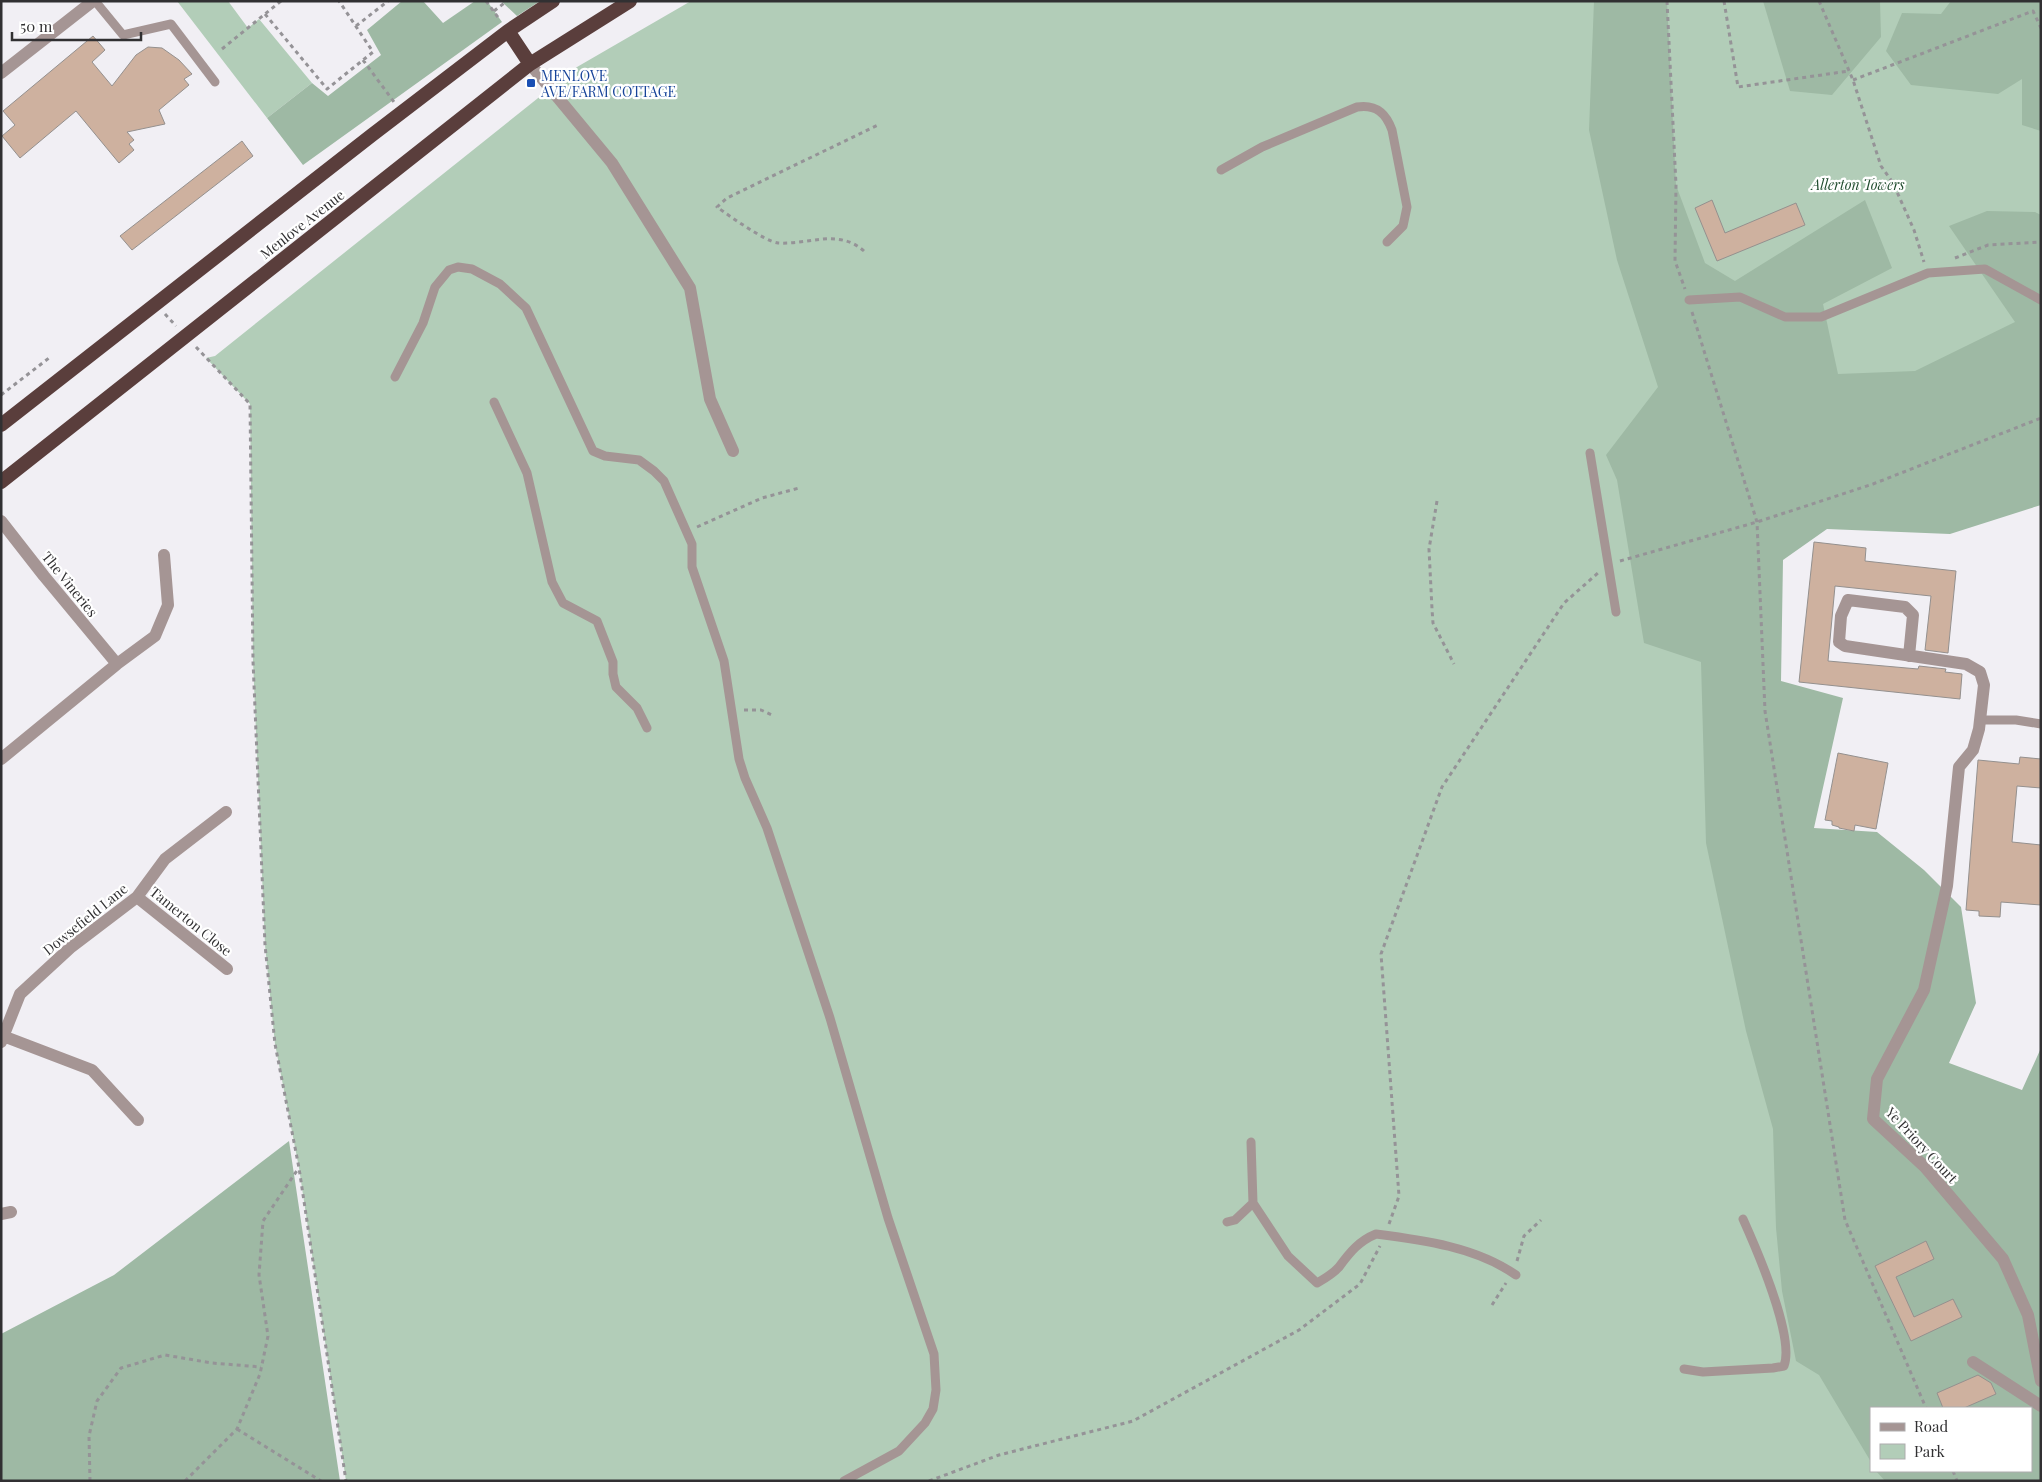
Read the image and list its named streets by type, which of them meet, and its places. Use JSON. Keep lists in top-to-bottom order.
{
  "streets": {
    "highway": ["Menlove Avenue"],
    "street": [
      "The Vineries",
      "Dowsefield Lane",
      "Tamerton Close",
      "Ye Priory Court"
    ]
  },
  "crossings": [
    ["Dowsefield Lane", "Tamerton Close"]
  ],
  "parks": ["Allerton Towers"],
  "places": {
    "transit": ["MENLOVE AVE/FARM COTTAGE"]
  },
  "legend": ["Road", "Park"],
  "scale_bar": "50 m"
}
